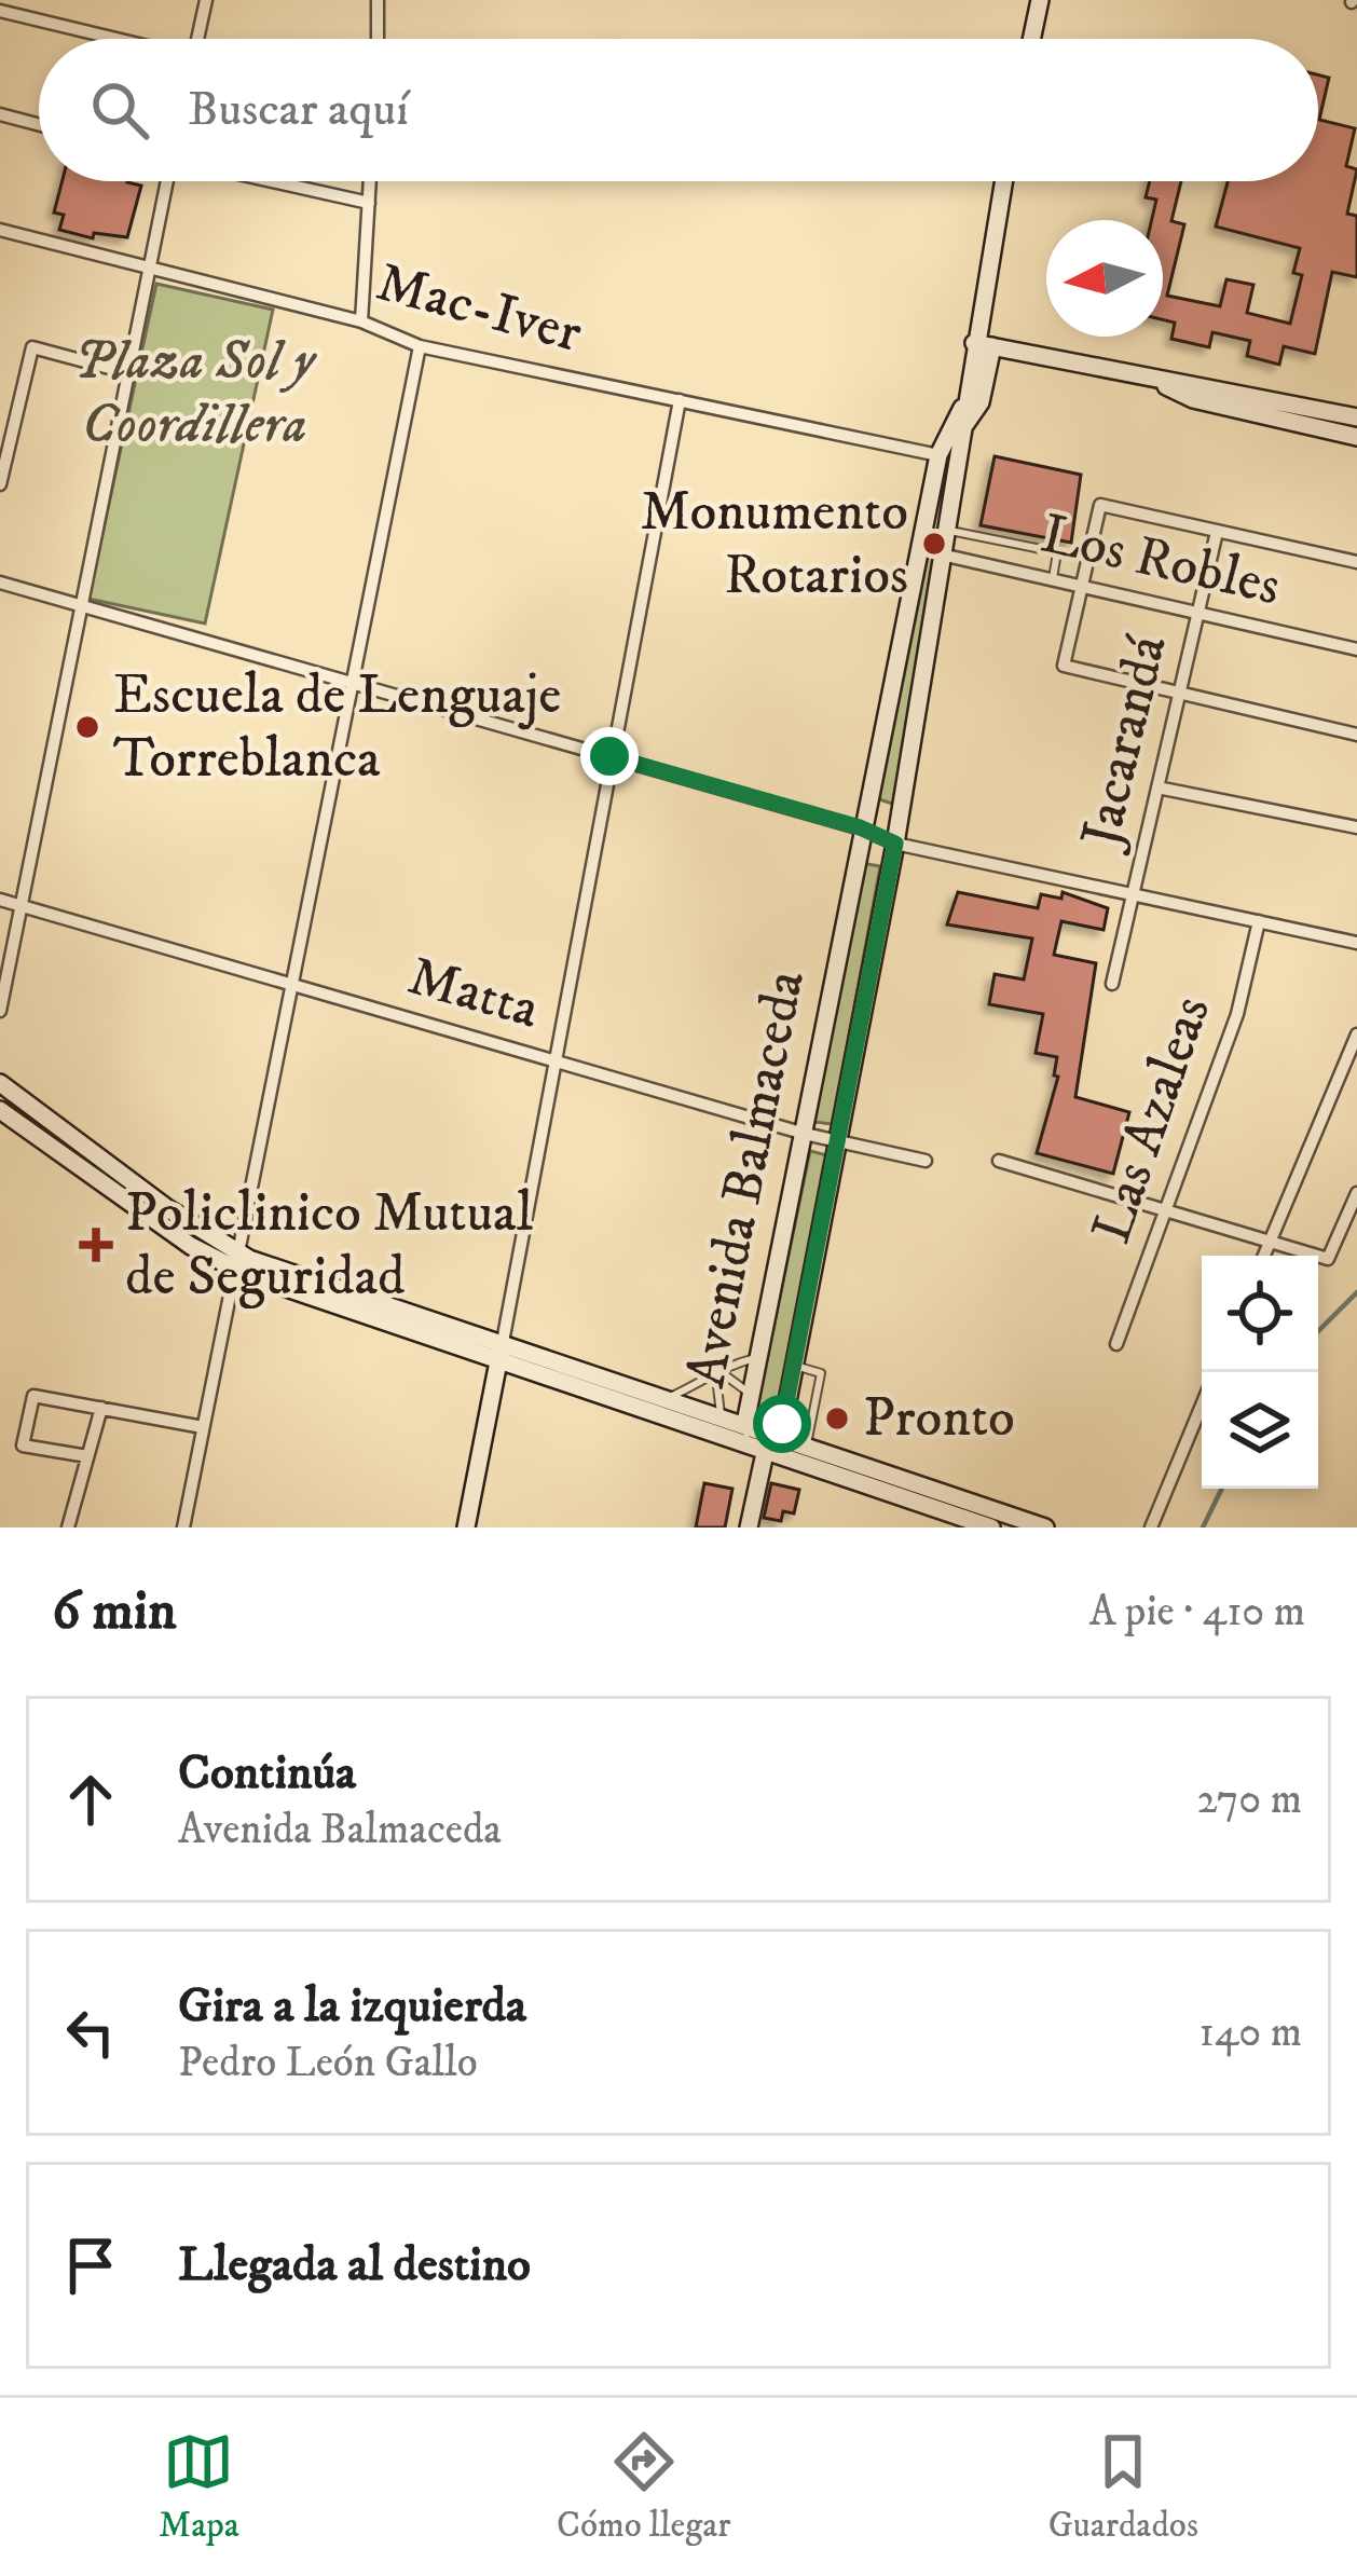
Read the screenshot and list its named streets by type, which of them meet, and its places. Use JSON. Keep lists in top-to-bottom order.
{
  "streets": {
    "main road": ["Avenida Balmaceda"],
    "street": [
      "Mac-Iver",
      "Los Robles",
      "Jacarandá",
      "Matta",
      "Las Azaleas"
    ]
  },
  "crossings": [
    ["Mac-Iver", "Avenida Balmaceda"],
    ["Los Robles", "Jacarandá"],
    ["Los Robles", "Avenida Balmaceda"],
    ["Matta", "Avenida Balmaceda"]
  ],
  "parks": ["Plaza Sol y Coordillera"],
  "places": {
    "other": ["Monumento Rotarios", "Escuela de Lenguaje Torreblanca", "Pronto"],
    "health": ["Policlinico Mutual de Seguridad"]
  },
  "north": "left",
  "page": {
    "search": "Buscar aquí",
    "heading": ["6 min", "A pie · 410 m"],
    "list": [
      ["Continúa", "Avenida Balmaceda", "270 m"],
      ["Gira a la izquierda", "Pedro León Gallo", "140 m"],
      "Llegada al destino"
    ],
    "nav": ["Mapa", "Cómo llegar", "Guardados"]
  }
}
